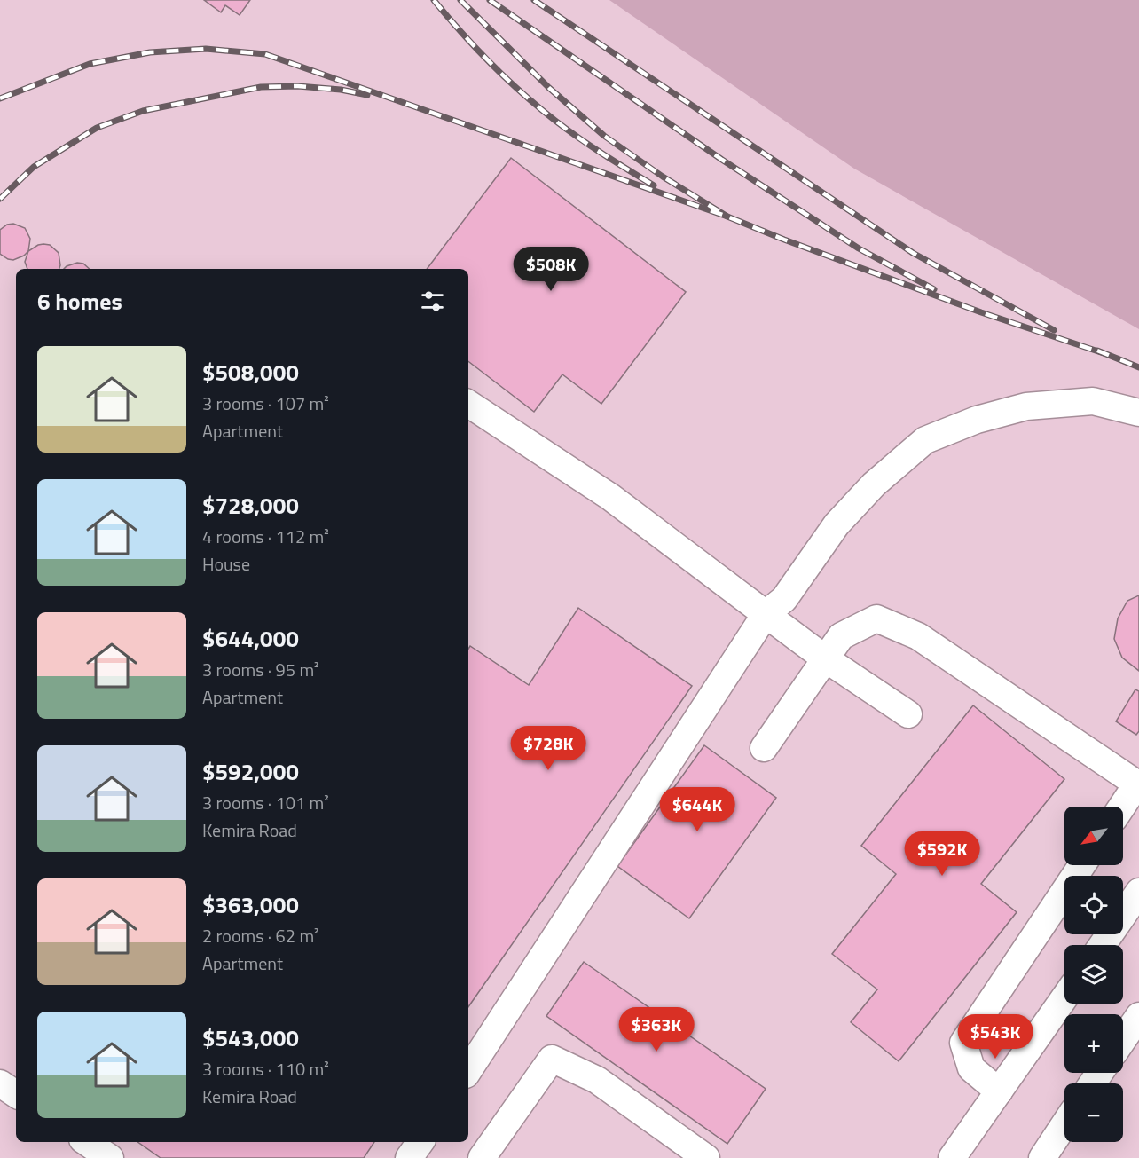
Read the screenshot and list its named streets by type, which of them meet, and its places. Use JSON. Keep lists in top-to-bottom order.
{
  "north": "bottom left",
  "page": {
    "price": [
      "$508K",
      "$728K",
      "$644K",
      "$592K",
      "$363K",
      "$543K"
    ],
    "heading": "6 homes",
    "list": [
      {
        "name": "$508,000",
        "note": "3 rooms · 107 m² · Apartment"
      },
      {
        "name": "$728,000",
        "note": "4 rooms · 112 m² · House"
      },
      {
        "name": "$644,000",
        "note": "3 rooms · 95 m² · Apartment"
      },
      {
        "name": "$592,000",
        "note": "3 rooms · 101 m² · Kemira Road"
      },
      {
        "name": "$363,000",
        "note": "2 rooms · 62 m² · Apartment"
      },
      {
        "name": "$543,000",
        "note": "3 rooms · 110 m² · Kemira Road"
      }
    ],
    "map_buttons": ["+", "−"]
  }
}
